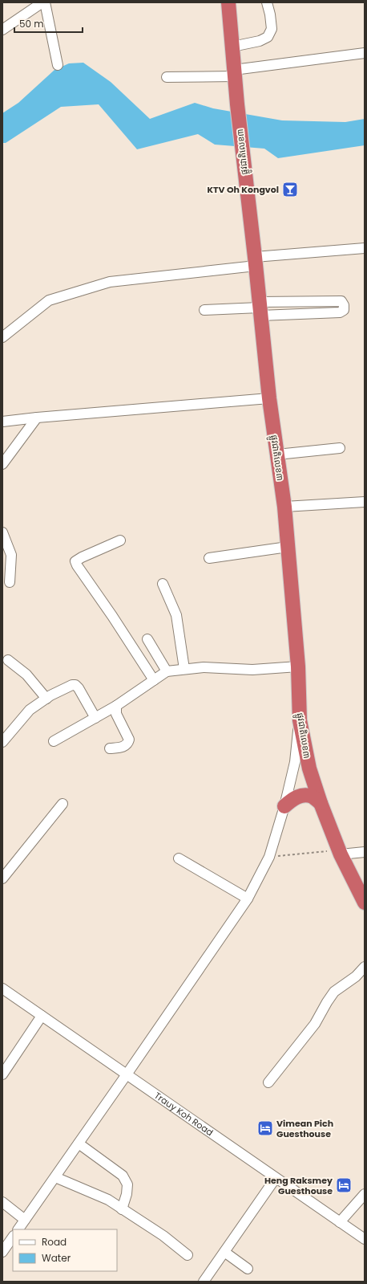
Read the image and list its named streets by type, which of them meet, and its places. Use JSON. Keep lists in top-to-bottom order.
{
  "streets": {
    "highway": ["ផ្លូវជាតិលេខ៣"],
    "street": ["Trauy Koh Road"]
  },
  "places": {
    "bar": ["KTV Oh Kongvol"],
    "hotel": ["Vimean Pich Guesthouse", "Heng Raksmey Guesthouse"]
  },
  "legend": ["Road", "Water"],
  "scale_bar": "50 m"
}
